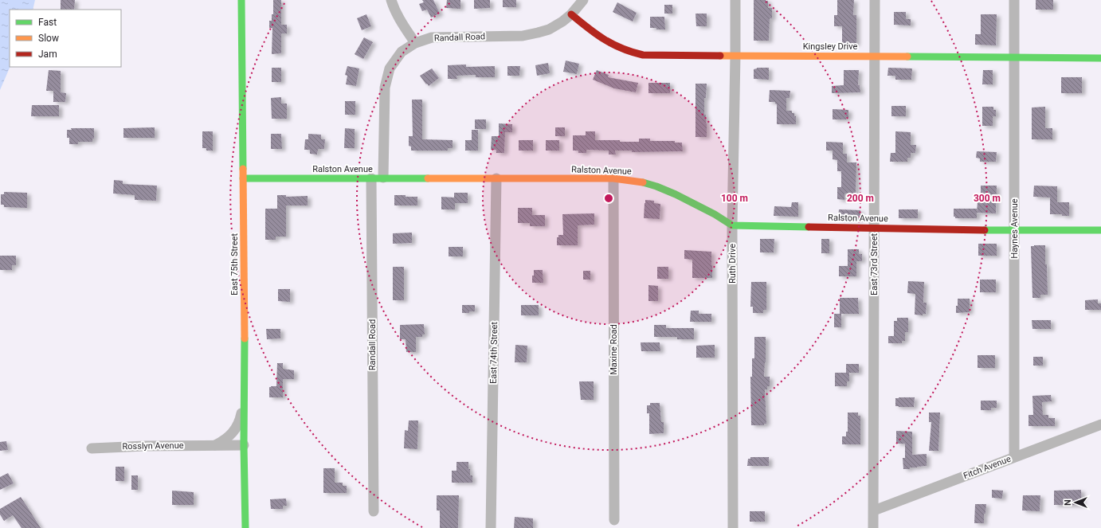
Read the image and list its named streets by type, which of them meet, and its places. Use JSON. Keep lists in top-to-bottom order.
{
  "streets": {
    "street": [
      "Randall Road",
      "Kingsley Drive",
      "Ralston Avenue",
      "Haynes Avenue",
      "Ruth Drive",
      "East 75th Street",
      "East 73rd Street",
      "Maxine Road",
      "East 74th Street",
      "Rosslyn Avenue",
      "Fitch Avenue"
    ]
  },
  "crossings": [
    ["Randall Road", "Kingsley Drive"],
    ["Randall Road", "Ralston Avenue"],
    ["Kingsley Drive", "Haynes Avenue"],
    ["Kingsley Drive", "Ruth Drive"],
    ["Kingsley Drive", "East 73rd Street"],
    ["Ralston Avenue", "Haynes Avenue"],
    ["Ralston Avenue", "Ruth Drive"],
    ["Ralston Avenue", "East 75th Street"],
    ["Ralston Avenue", "East 73rd Street"],
    ["Ralston Avenue", "Maxine Road"],
    ["Ralston Avenue", "East 74th Street"],
    ["Haynes Avenue", "Fitch Avenue"],
    ["East 75th Street", "Rosslyn Avenue"],
    ["East 73rd Street", "Fitch Avenue"]
  ],
  "legend": ["Fast", "Slow", "Jam"],
  "north": "left",
  "rings": ["100 m", "200 m", "300 m"]
}
